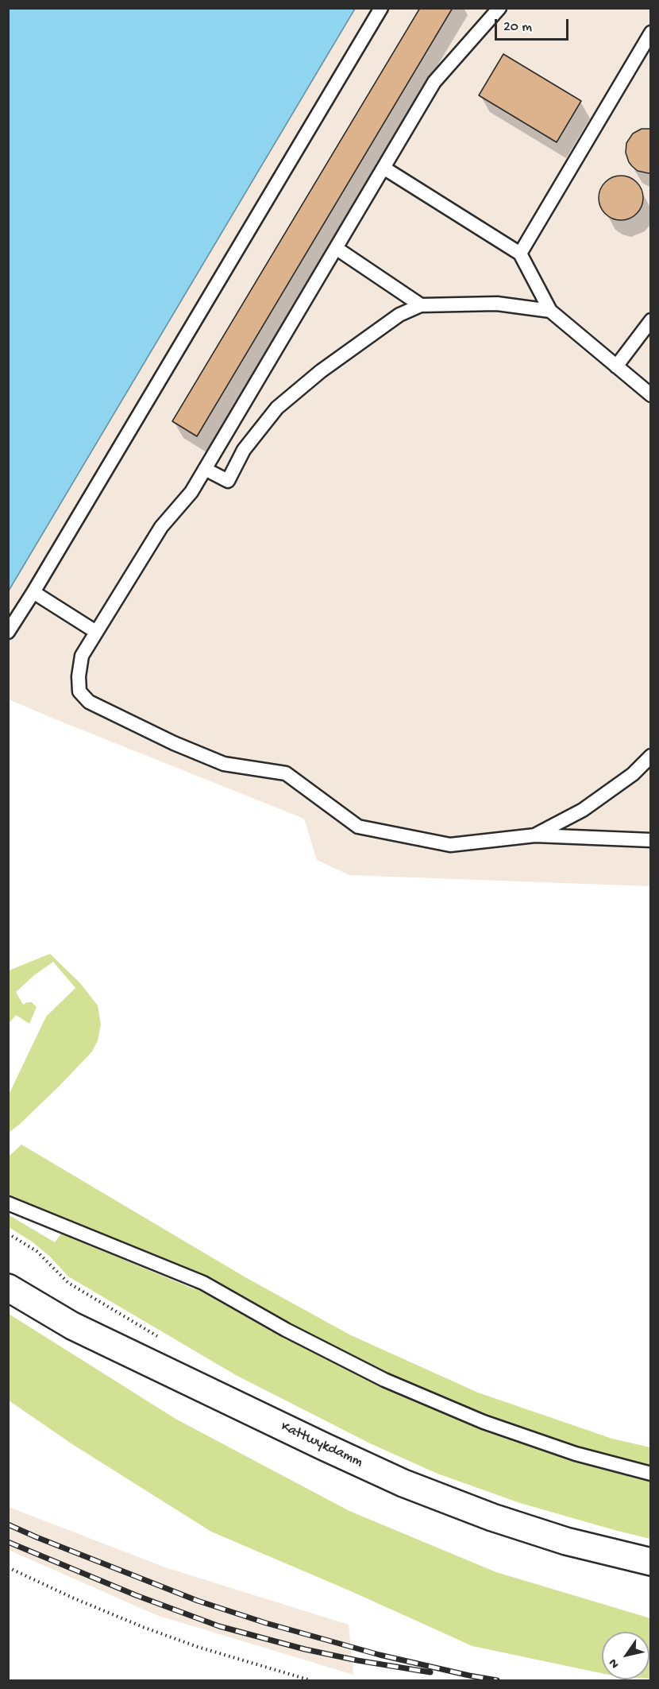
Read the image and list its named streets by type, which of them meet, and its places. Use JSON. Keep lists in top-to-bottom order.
{
  "streets": {
    "main road": ["Kattwykdamm"]
  },
  "scale_bar": "20 m",
  "north": "bottom left"
}
